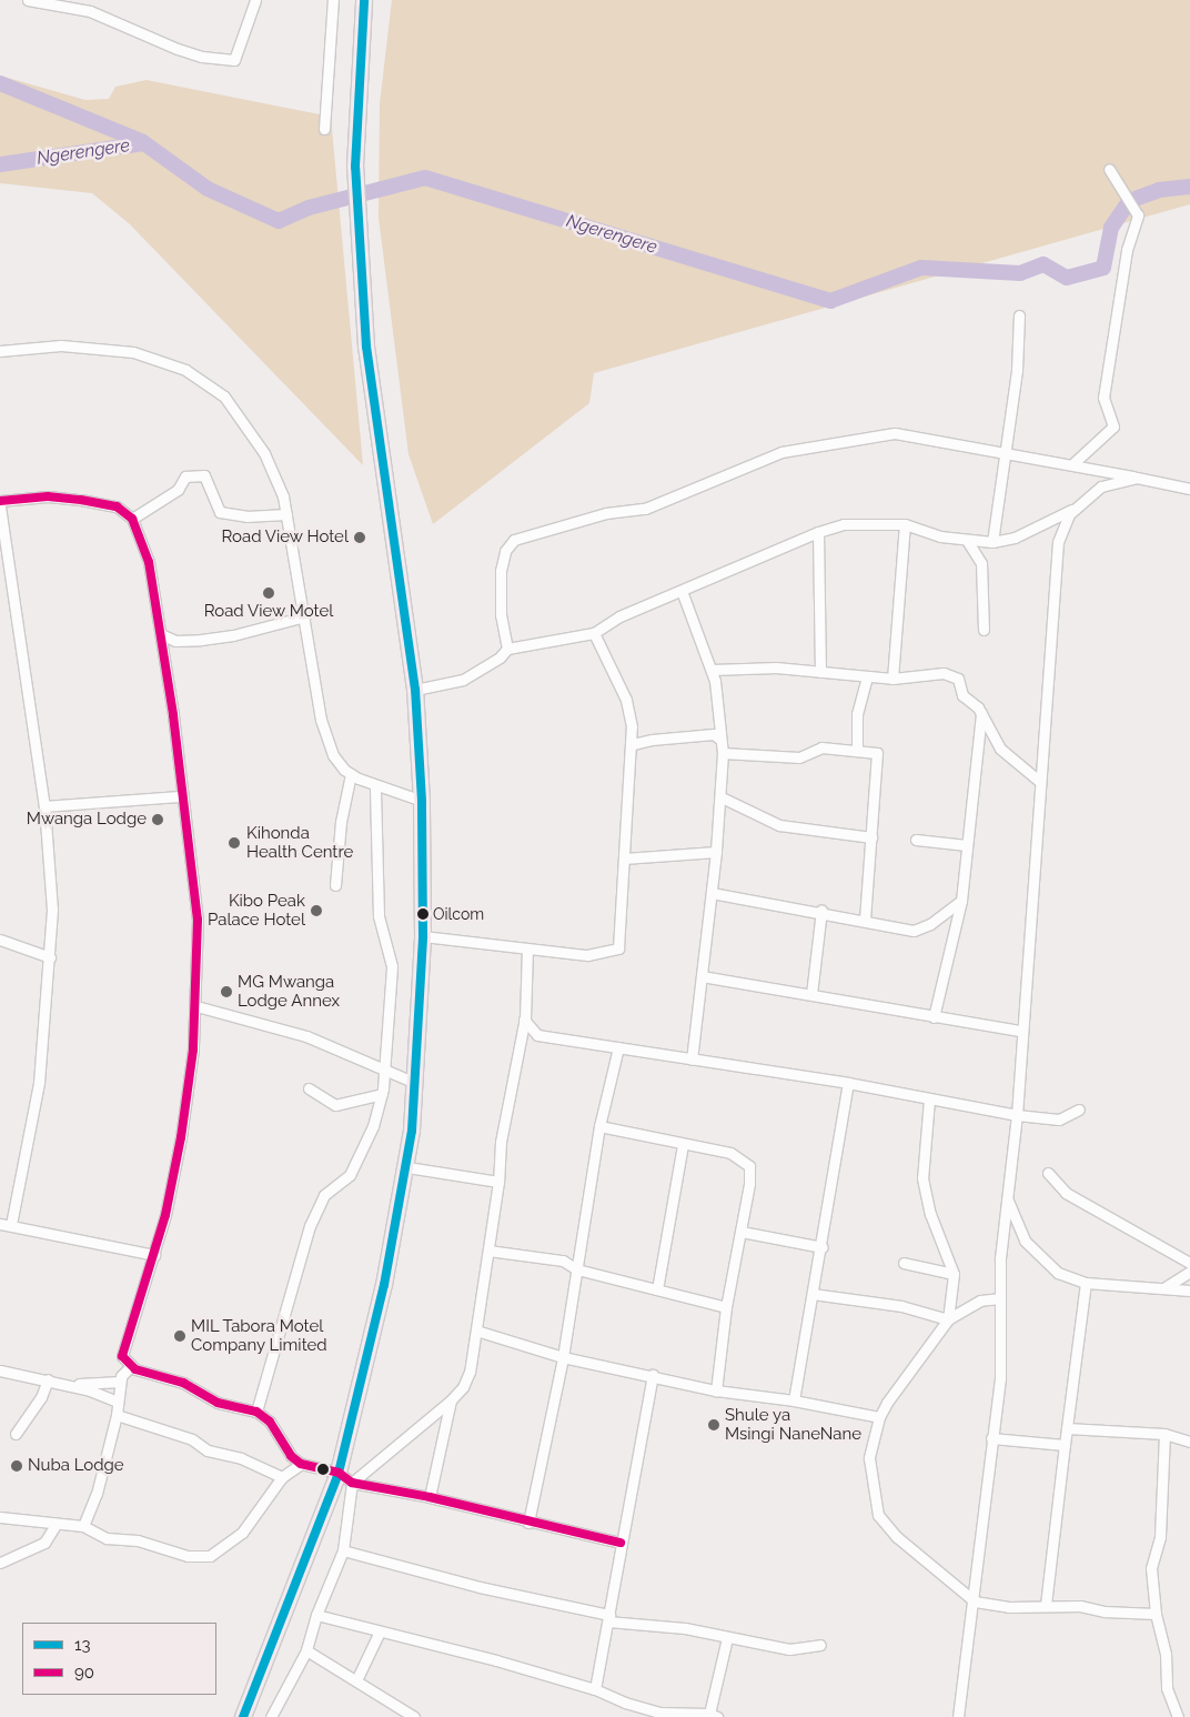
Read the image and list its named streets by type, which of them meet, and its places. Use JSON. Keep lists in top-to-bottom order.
{
  "water": ["Ngerengere"],
  "places": [
    "Road View Hotel",
    "Road View Motel",
    "Mwanga Lodge",
    "Kihonda Health Centre",
    "Kibo Peak Palace Hotel",
    "Oilcom",
    "MG Mwanga Lodge Annex",
    "MIL Tabora Motel Company Limited",
    "Shule ya Msingi NaneNane",
    "Nuba Lodge"
  ],
  "lines": ["transit line 13", "transit line 90"],
  "legend": ["13", "90"]
}
